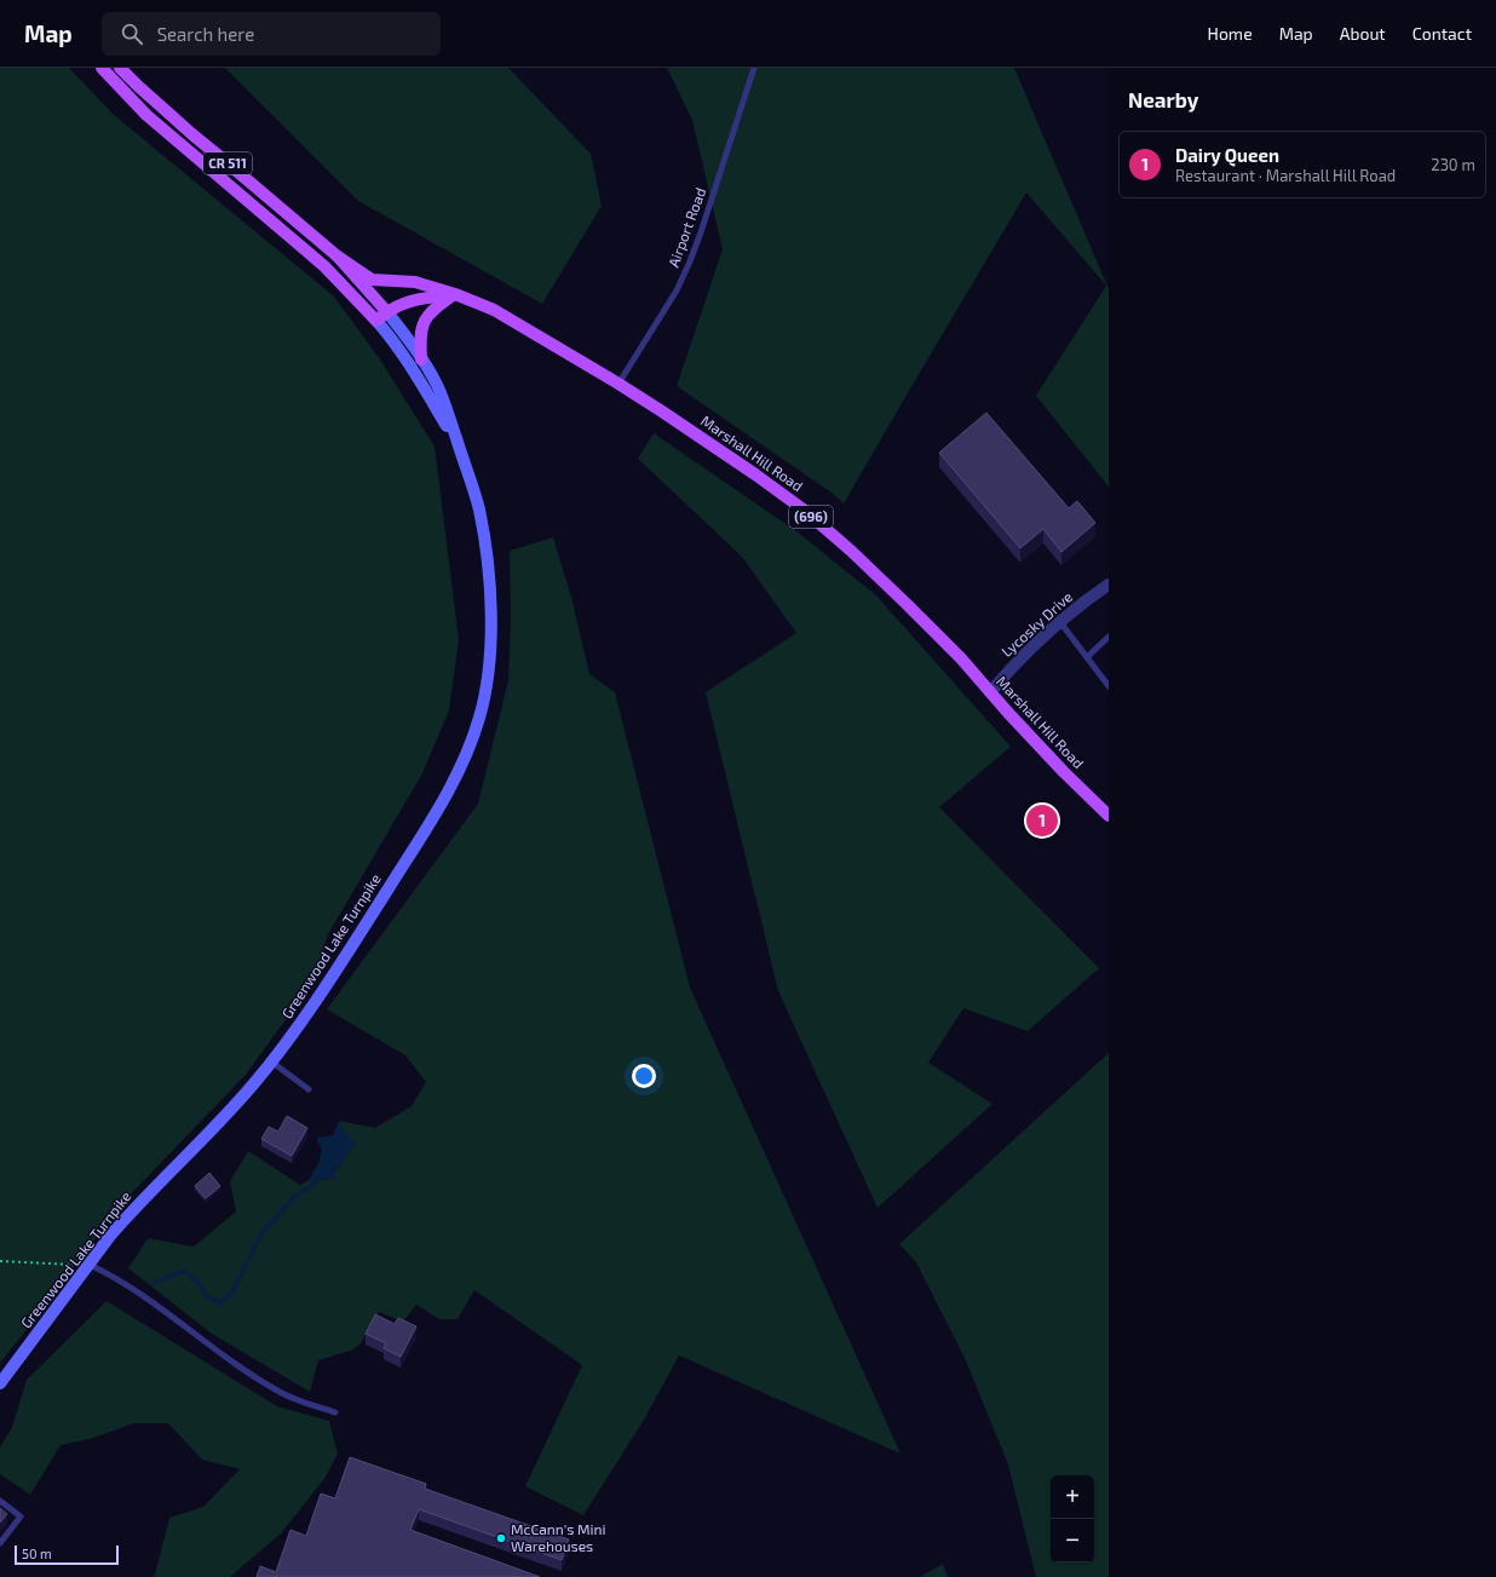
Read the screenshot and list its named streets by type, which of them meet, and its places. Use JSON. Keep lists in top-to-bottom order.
{
  "streets": {
    "main road": [
      "CR 511",
      "Marshall Hill Road",
      "(696)",
      "Greenwood Lake Turnpike"
    ],
    "street": ["Lycosky Drive"],
    "lane": ["Airport Road"]
  },
  "crossings": [
    ["Airport Road", "Marshall Hill Road"],
    ["Marshall Hill Road", "Lycosky Drive"],
    ["Marshall Hill Road", "Greenwood Lake Turnpike"]
  ],
  "places": ["McCann's Mini Warehouses"],
  "scale_bar": "50 m",
  "page": {
    "header": "Map",
    "search": "Search here",
    "nav": [
      "Home",
      "Map",
      "About",
      "Contact"
    ],
    "heading": "Nearby",
    "list": [
      {
        "mark": "1",
        "name": "Dairy Queen",
        "note": "Restaurant · Marshall Hill Road",
        "value": "230 m"
      }
    ],
    "pins": "1",
    "map_buttons": ["+", "−"],
    "scale": "50 m"
  }
}
